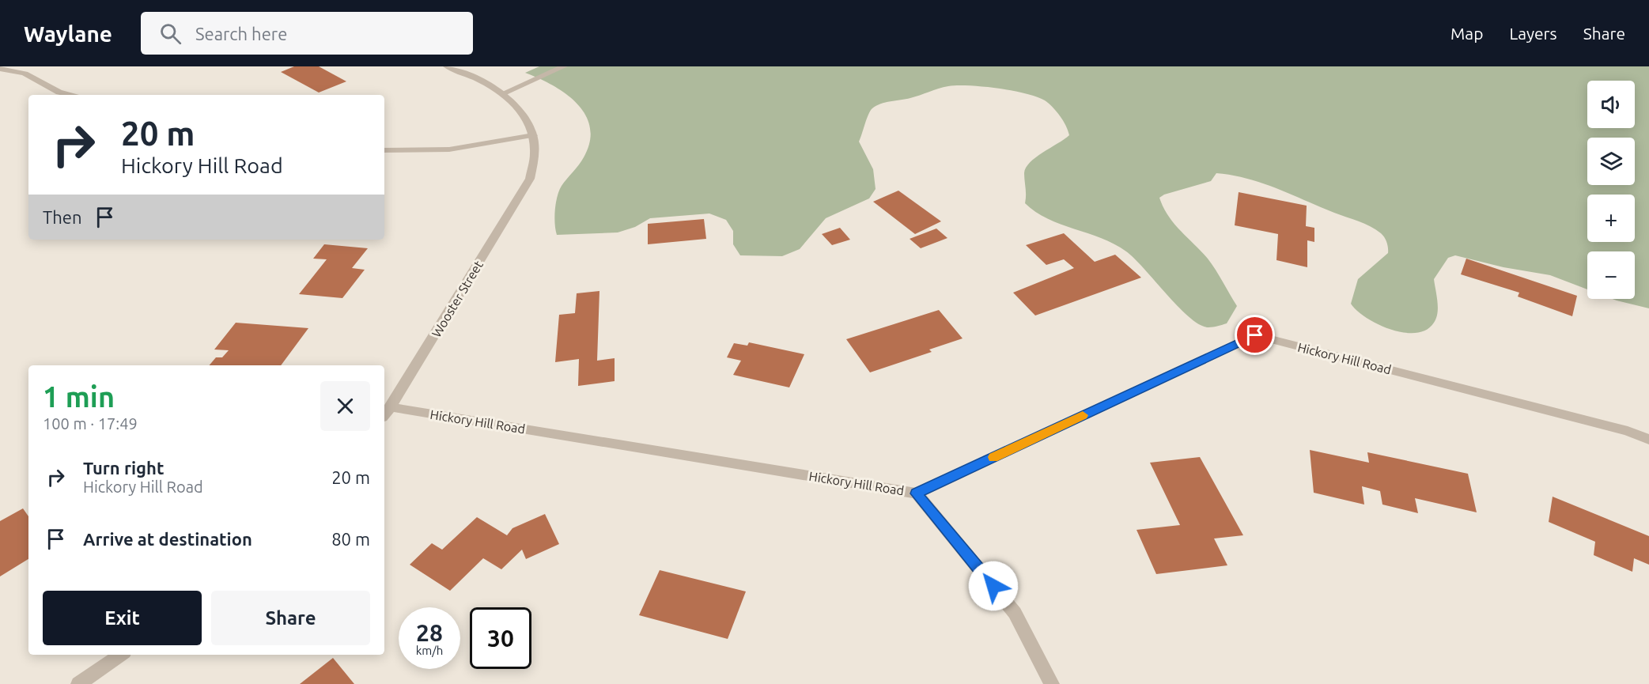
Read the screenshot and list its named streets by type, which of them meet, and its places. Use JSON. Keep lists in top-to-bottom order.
{
  "streets": {
    "street": ["Wooster Street", "Hickory Hill Road"]
  },
  "crossings": [
    ["Wooster Street", "Hickory Hill Road"]
  ],
  "page": {
    "header": "Waylane",
    "search": "Search here",
    "nav": ["Map", "Layers", "Share"],
    "map_buttons": ["+", "−"],
    "turn": ["20 m", "Hickory Hill Road"],
    "then": "Then",
    "heading": ["1 min", "100 m · 17:49"],
    "list": [
      {
        "name": "Turn right",
        "note": "Hickory Hill Road",
        "value": "20 m"
      },
      {
        "name": "Arrive at destination",
        "value": "80 m"
      }
    ],
    "buttons": ["Exit", "Share"],
    "speed": "28 km/h",
    "limit": "30"
  }
}
